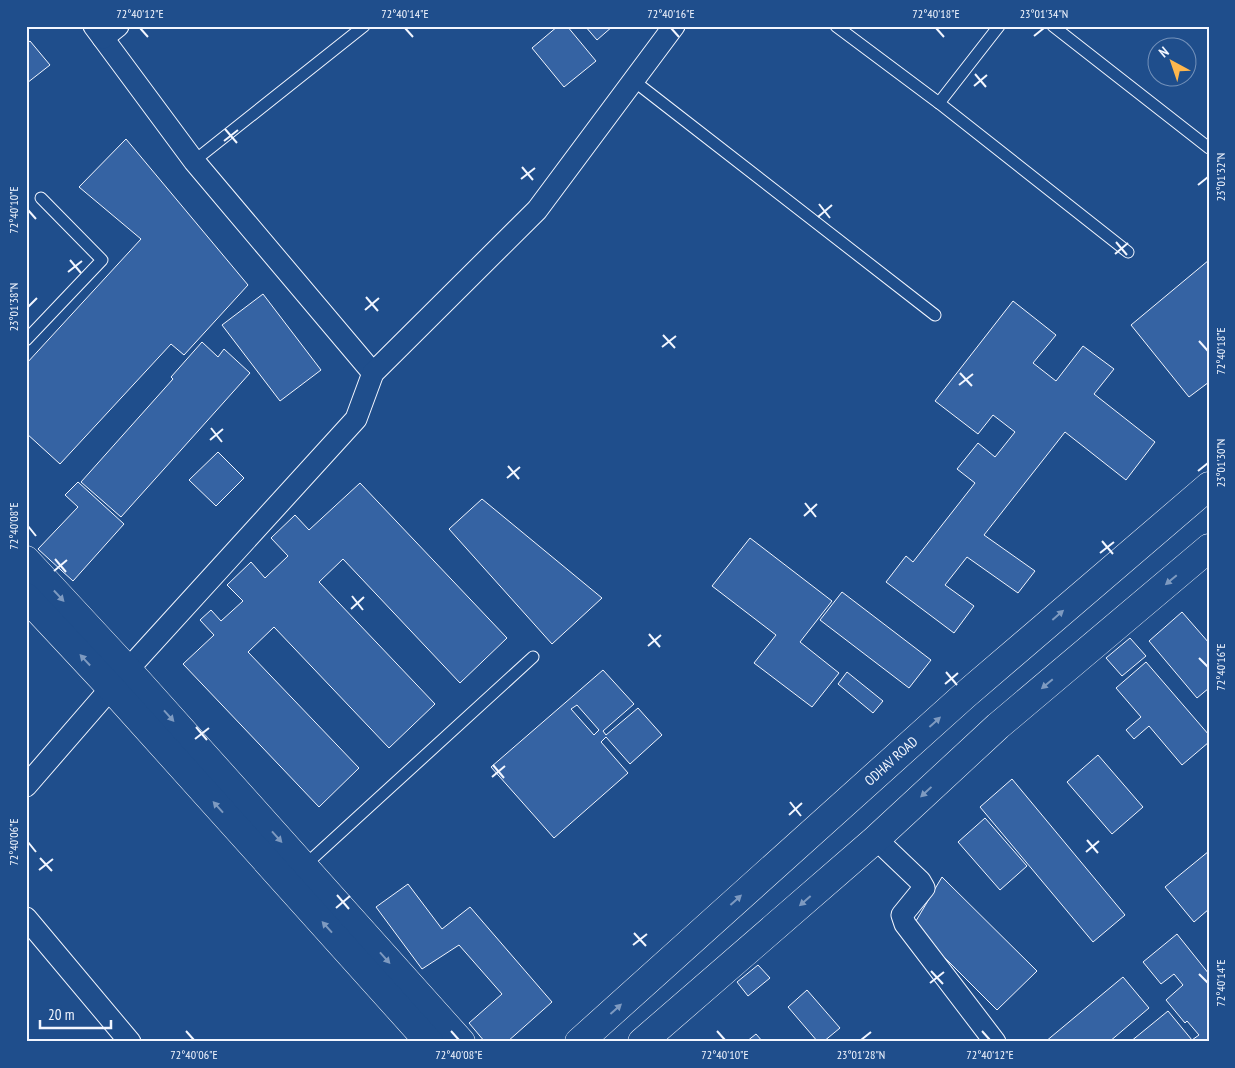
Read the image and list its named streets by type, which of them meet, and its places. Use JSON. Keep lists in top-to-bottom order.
{
  "streets": {
    "main road": ["ODHAV ROAD"]
  },
  "scale_bar": "20 m",
  "north": "top left",
  "coordinates": [
    "72°40'12\"E",
    "72°40'14\"E",
    "72°40'16\"E",
    "72°40'18\"E",
    "23°01'34\"N",
    "23°01'32\"N",
    "72°40'10\"E",
    "23°01'38\"N",
    "23°01'30\"N",
    "72°40'08\"E",
    "72°40'06\"E",
    "23°01'28\"N"
  ]
}
